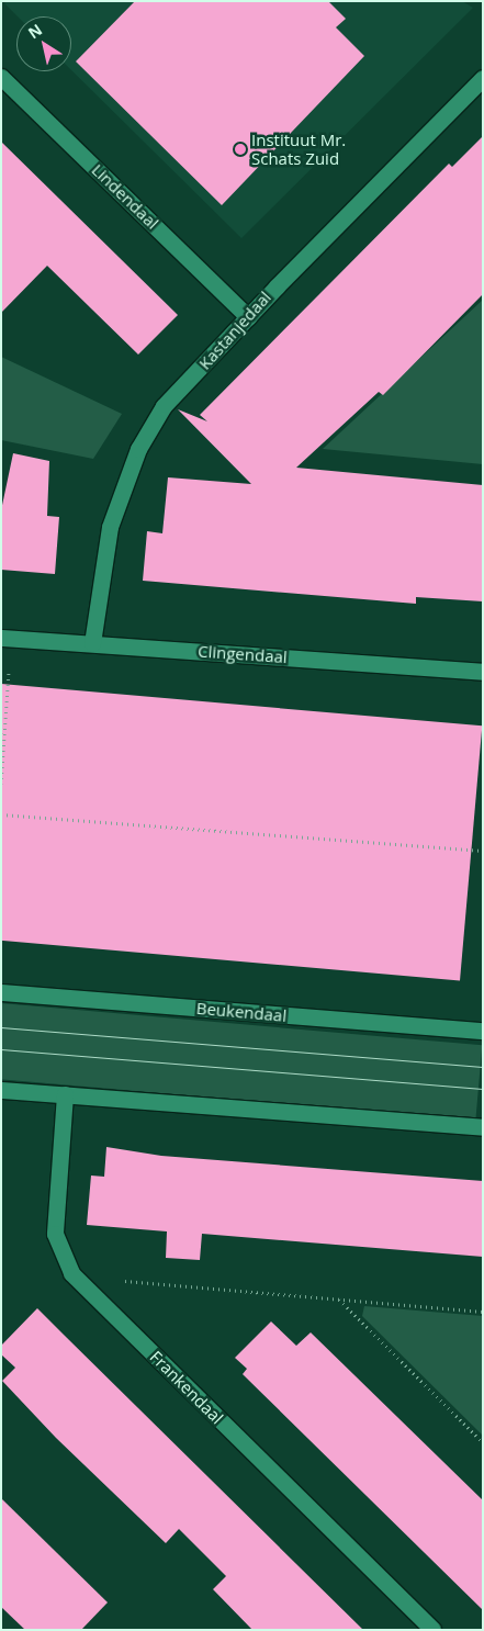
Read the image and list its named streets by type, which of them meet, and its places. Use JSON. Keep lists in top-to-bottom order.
{
  "streets": {
    "street": [
      "Lindendaal",
      "Kastanjedaal",
      "Clingendaal",
      "Beukendaal",
      "Frankendaal"
    ]
  },
  "crossings": [
    ["Lindendaal", "Kastanjedaal"],
    ["Kastanjedaal", "Clingendaal"]
  ],
  "places": ["Instituut Mr. Schats Zuid"],
  "north": "top left"
}
